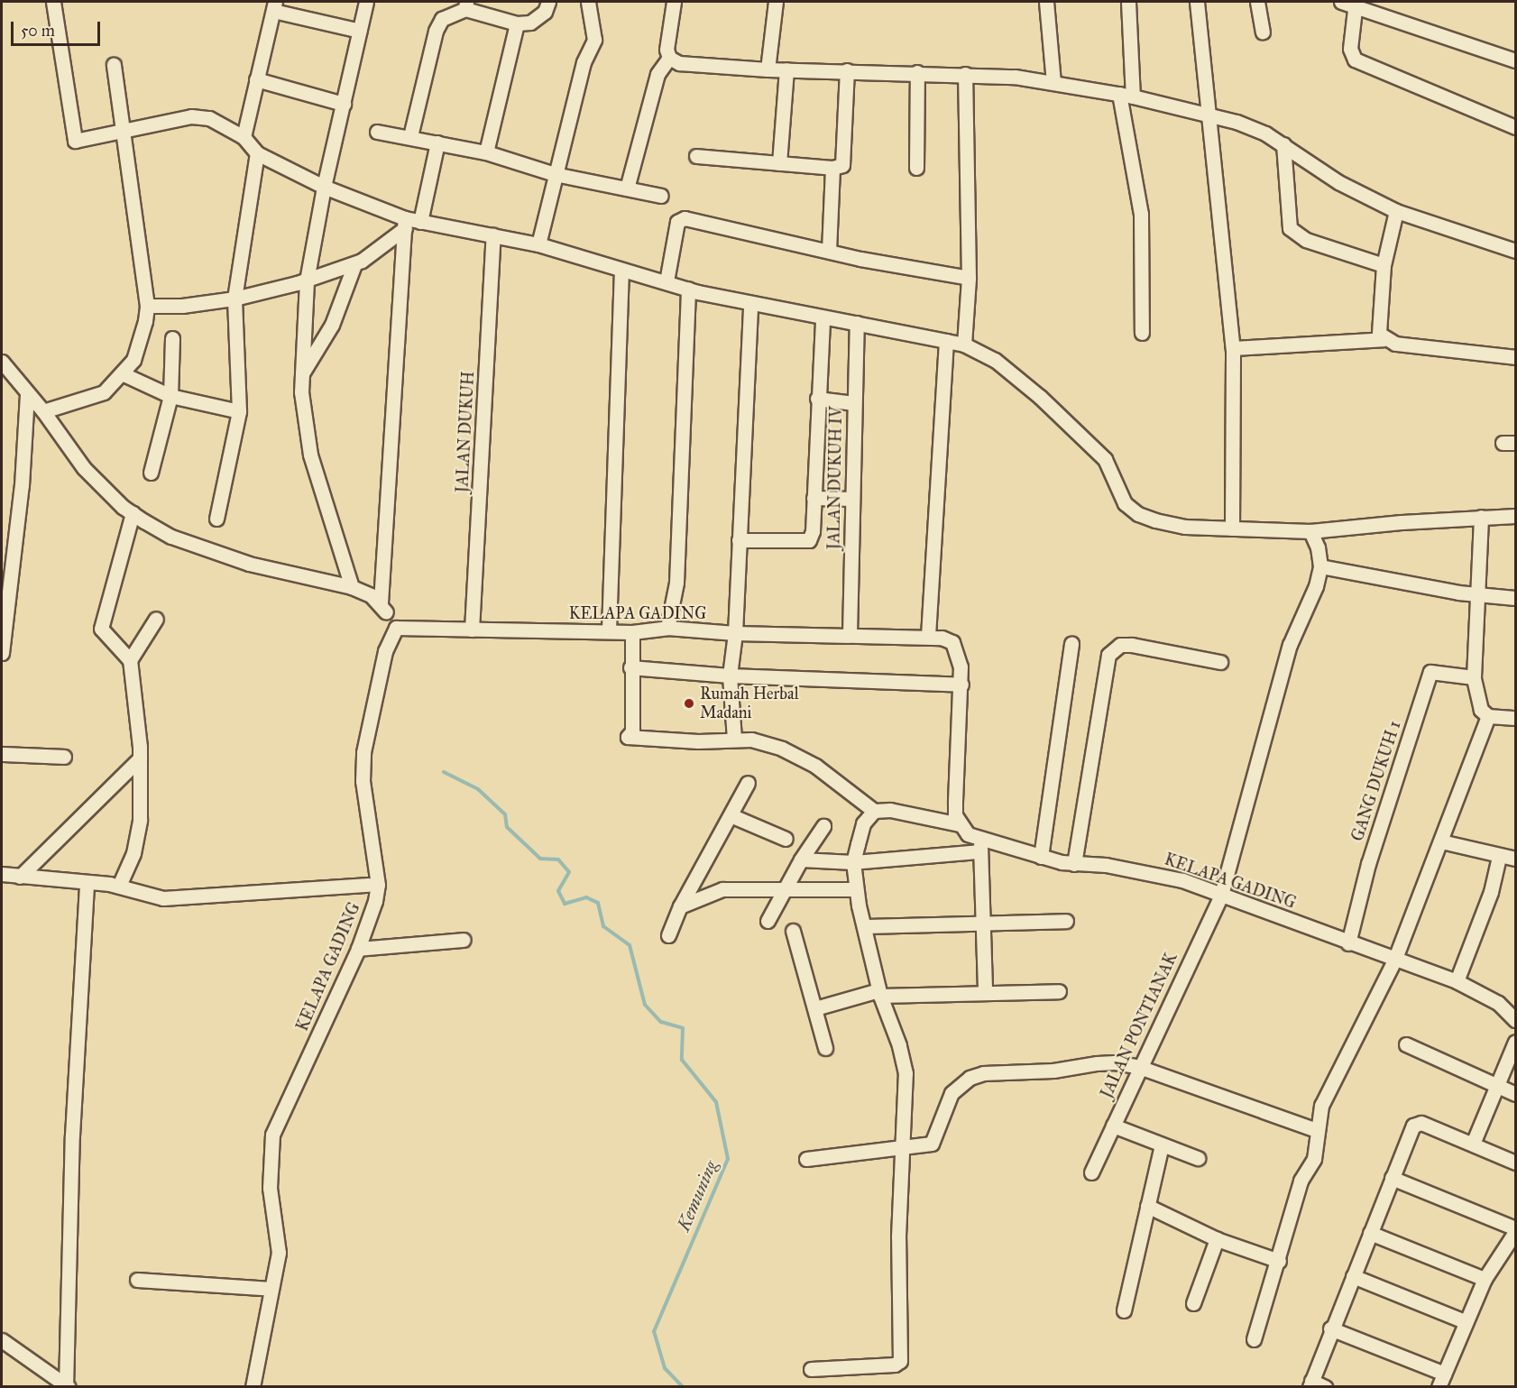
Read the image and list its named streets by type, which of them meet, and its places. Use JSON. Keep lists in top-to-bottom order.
{
  "streets": {
    "street": [
      "JALAN DUKUH",
      "JALAN DUKUH IV",
      "KELAPA GADING",
      "GANG DUKUH 1",
      "JALAN PONTIANAK"
    ]
  },
  "crossings": [
    ["JALAN DUKUH", "KELAPA GADING"],
    ["JALAN DUKUH IV", "KELAPA GADING"],
    ["KELAPA GADING", "GANG DUKUH 1"],
    ["KELAPA GADING", "JALAN PONTIANAK"]
  ],
  "water": ["Kemuning"],
  "places": ["Rumah Herbal Madani"],
  "scale_bar": "50 m"
}
